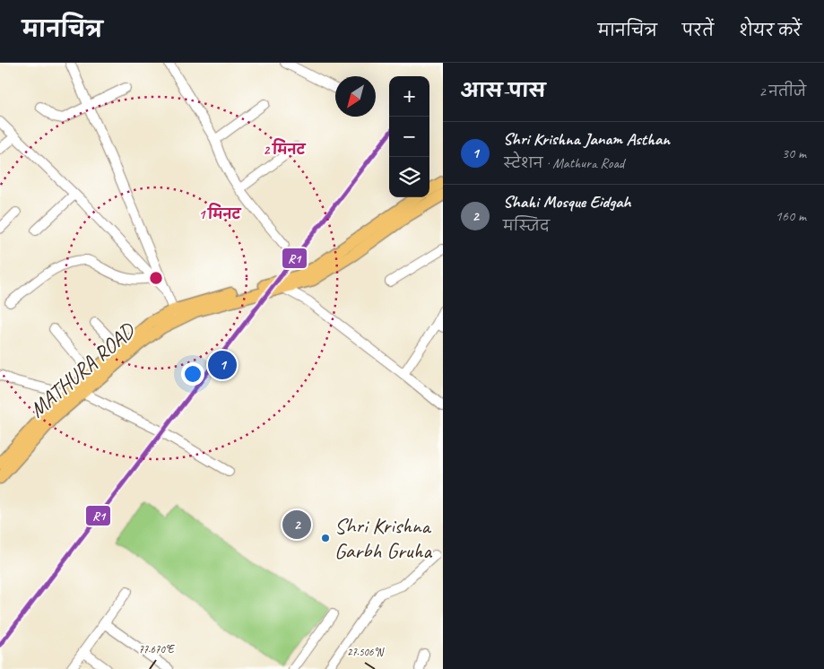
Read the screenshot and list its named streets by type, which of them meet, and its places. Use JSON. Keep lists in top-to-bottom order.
{
  "streets": {
    "main road": ["MATHURA ROAD"]
  },
  "places": ["Shri Krishna Garbh Gruha"],
  "lines": ["transit line R1"],
  "north": "bottom left",
  "page": {
    "header": "मानचित्र",
    "nav": ["मानचित्र", "परतें", "शेयर करें"],
    "heading": ["आस-पास", "2 नतीजे"],
    "map_buttons": ["+", "−"],
    "list": [
      {
        "mark": "1",
        "name": "Shri Krishna Janam Asthan",
        "note": "स्टेशन · Mathura Road",
        "value": "30 m"
      },
      {
        "mark": "2",
        "name": "Shahi Mosque Eidgah",
        "note": "मस्जिद",
        "value": "160 m"
      }
    ],
    "pins": ["1", "2"]
  },
  "coordinates": ["77.670°E", "27.506°N"],
  "rings": ["2 मिनट", "1 मिनट"]
}
